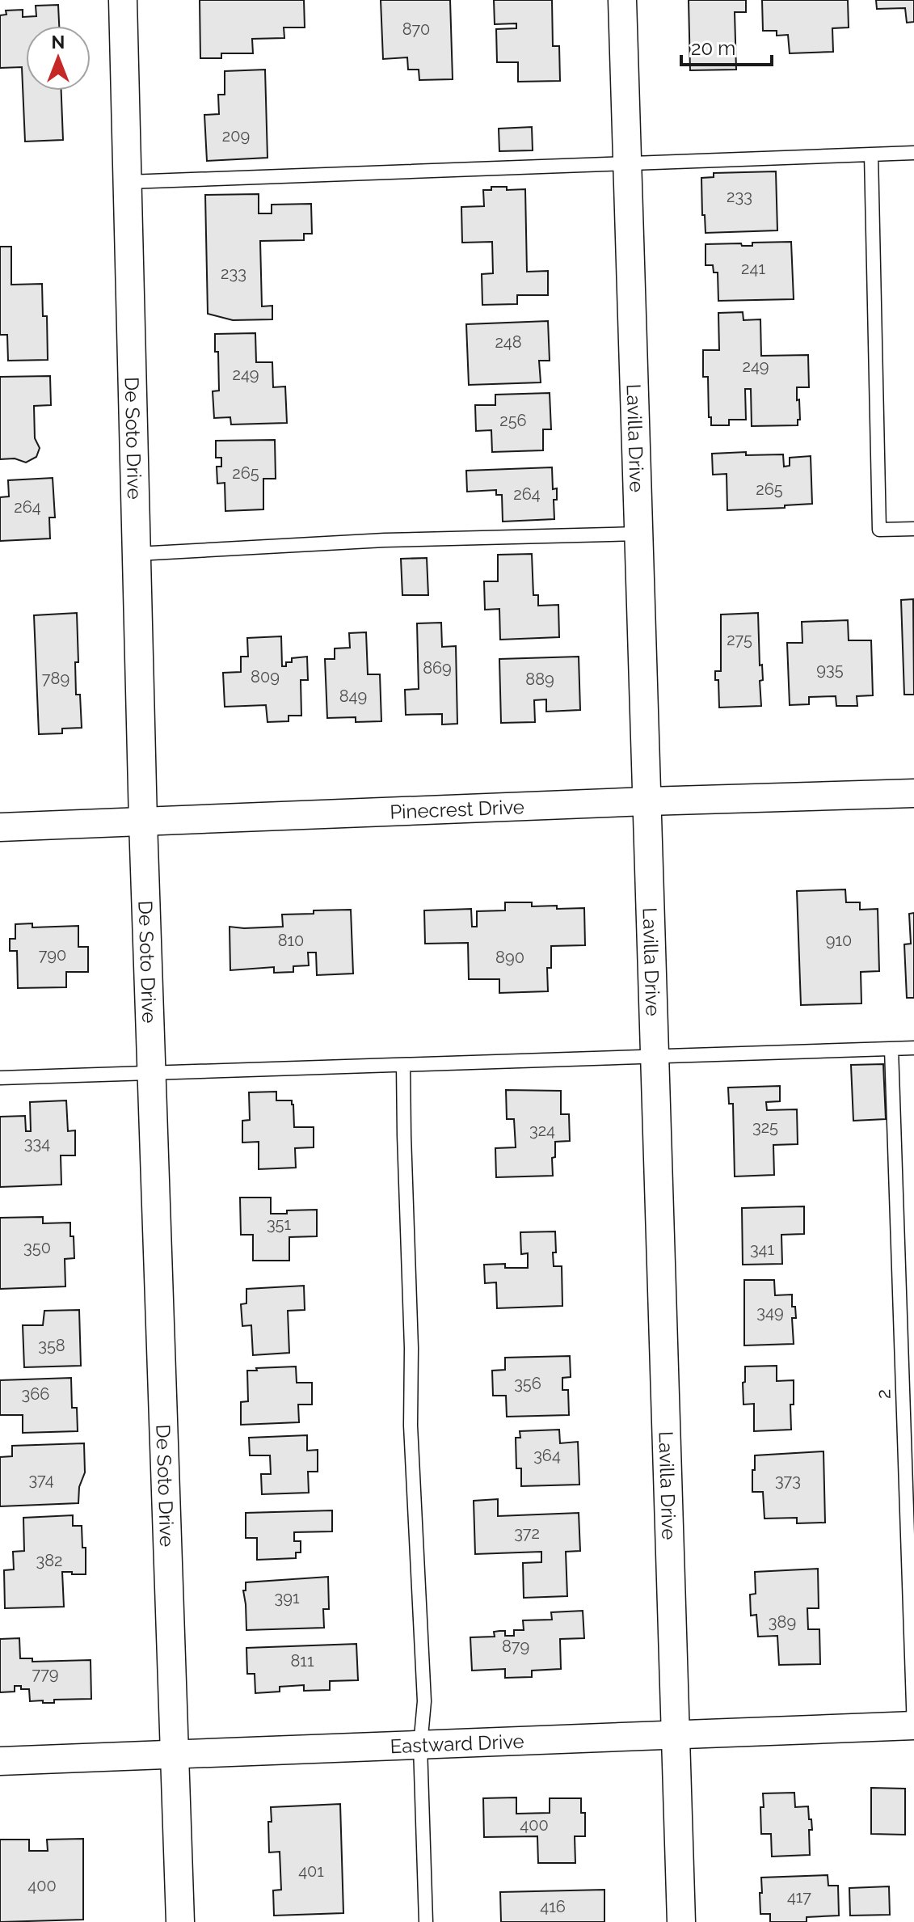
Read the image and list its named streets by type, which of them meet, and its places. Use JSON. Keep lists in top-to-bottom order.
{
  "streets": {
    "street": [
      "De Soto Drive",
      "Lavilla Drive",
      "Pinecrest Drive",
      "Eastward Drive"
    ],
    "lane": ["2"]
  },
  "crossings": [
    ["De Soto Drive", "Pinecrest Drive"],
    ["De Soto Drive", "Eastward Drive"],
    ["Lavilla Drive", "Pinecrest Drive"],
    ["Lavilla Drive", "Eastward Drive"],
    ["2", "Eastward Drive"]
  ],
  "house_numbers": [
    "870",
    "209",
    "233",
    "241",
    "233",
    "248",
    "249",
    "249",
    "256",
    "265",
    "265",
    "264",
    "264",
    "275",
    "869",
    "935",
    "809",
    "789",
    "889",
    "849",
    "810",
    "910",
    "790",
    "890",
    "325",
    "324",
    "334",
    "351",
    "350",
    "341",
    "349",
    "358",
    "356",
    "366",
    "364",
    "374",
    "373",
    "372",
    "382",
    "391",
    "389",
    "879",
    "811",
    "779",
    "400",
    "401",
    "400",
    "417",
    "416"
  ],
  "scale_bar": "20 m",
  "north": "top"
}
